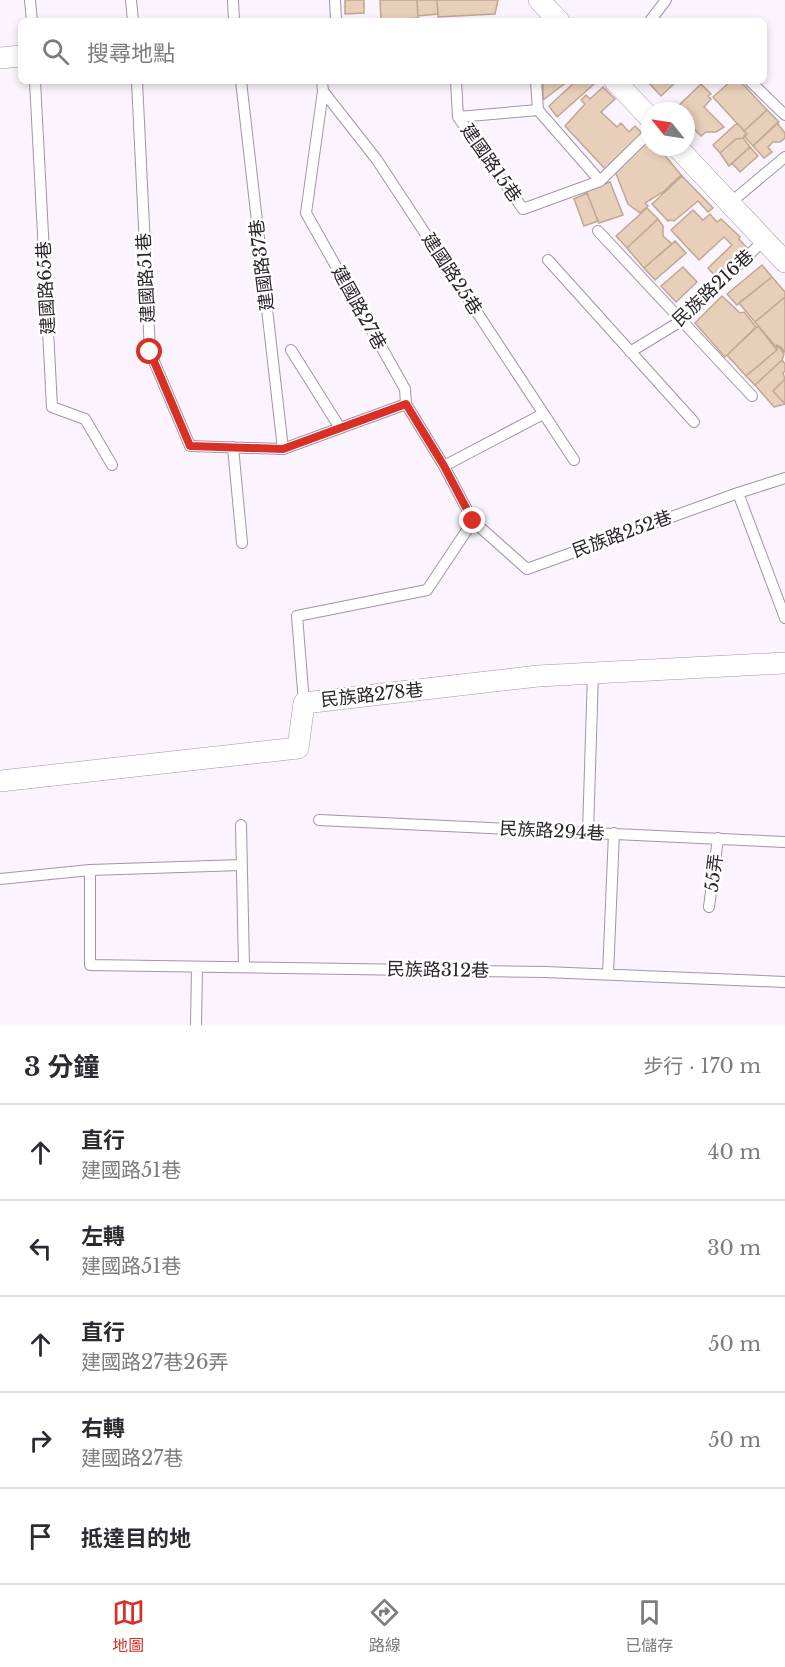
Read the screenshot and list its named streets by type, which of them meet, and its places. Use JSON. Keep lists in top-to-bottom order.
{
  "streets": {
    "street": ["民族路278巷"],
    "lane": [
      "建國路15巷",
      "建國路37巷",
      "建國路25巷",
      "建國路51巷",
      "建國路65巷",
      "民族路216巷",
      "建國路27巷",
      "民族路252巷",
      "民族路294巷",
      "55弄",
      "民族路312巷"
    ]
  },
  "crossings": [
    ["建國路37巷", "建國路51巷"],
    ["建國路25巷", "建國路27巷"],
    ["建國路27巷", "民族路252巷"],
    ["民族路294巷", "55弄"]
  ],
  "north": "top left",
  "page": {
    "search": "搜尋地點",
    "heading": ["3 分鐘", "步行 · 170 m"],
    "list": [
      ["直行", "建國路51巷", "40 m"],
      ["左轉", "建國路51巷", "30 m"],
      ["直行", "建國路27巷26弄", "50 m"],
      ["右轉", "建國路27巷", "50 m"],
      "抵達目的地"
    ],
    "nav": ["地圖", "路線", "已儲存"]
  }
}
